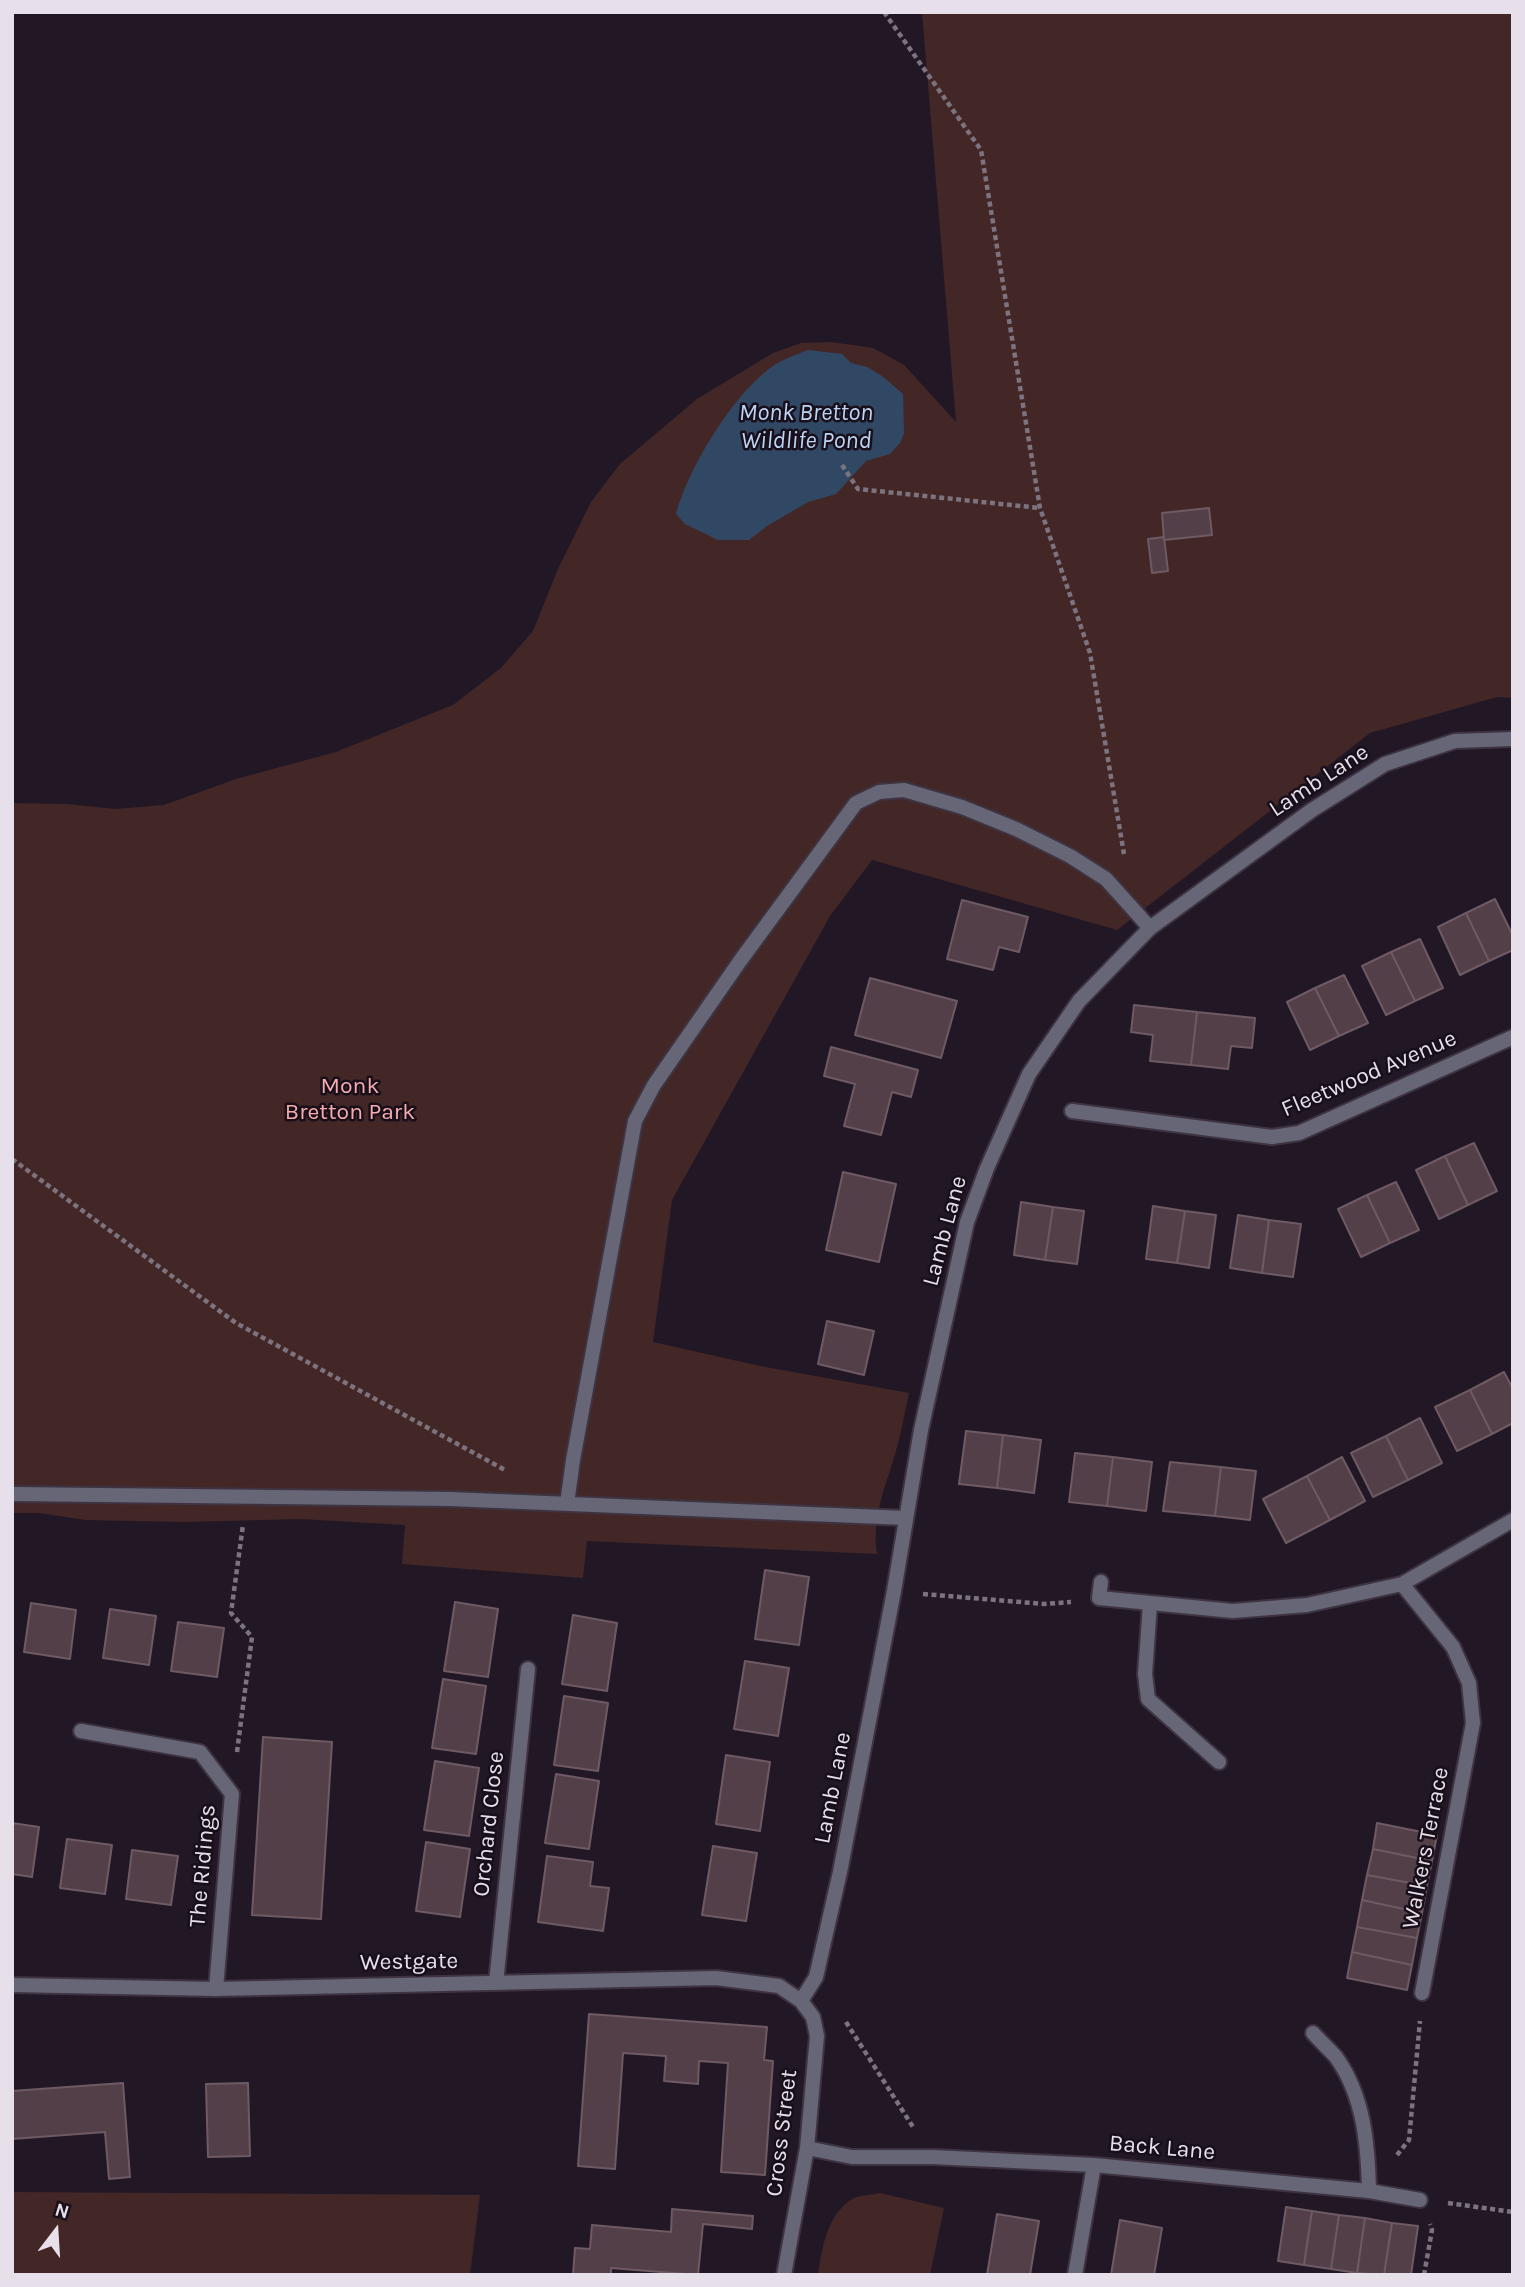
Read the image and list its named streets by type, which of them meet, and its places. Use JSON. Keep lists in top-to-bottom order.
{
  "streets": {
    "street": [
      "Lamb Lane",
      "Fleetwood Avenue",
      "Orchard Close",
      "Walkers Terrace",
      "The Ridings",
      "Westgate",
      "Cross Street",
      "Back Lane"
    ]
  },
  "crossings": [
    ["Lamb Lane", "Westgate"],
    ["Lamb Lane", "Cross Street"],
    ["Orchard Close", "Westgate"],
    ["The Ridings", "Westgate"],
    ["Westgate", "Cross Street"],
    ["Cross Street", "Back Lane"]
  ],
  "water": ["Monk Bretton Wildlife Pond"],
  "parks": ["Monk Bretton Park"],
  "north": "top"
}
